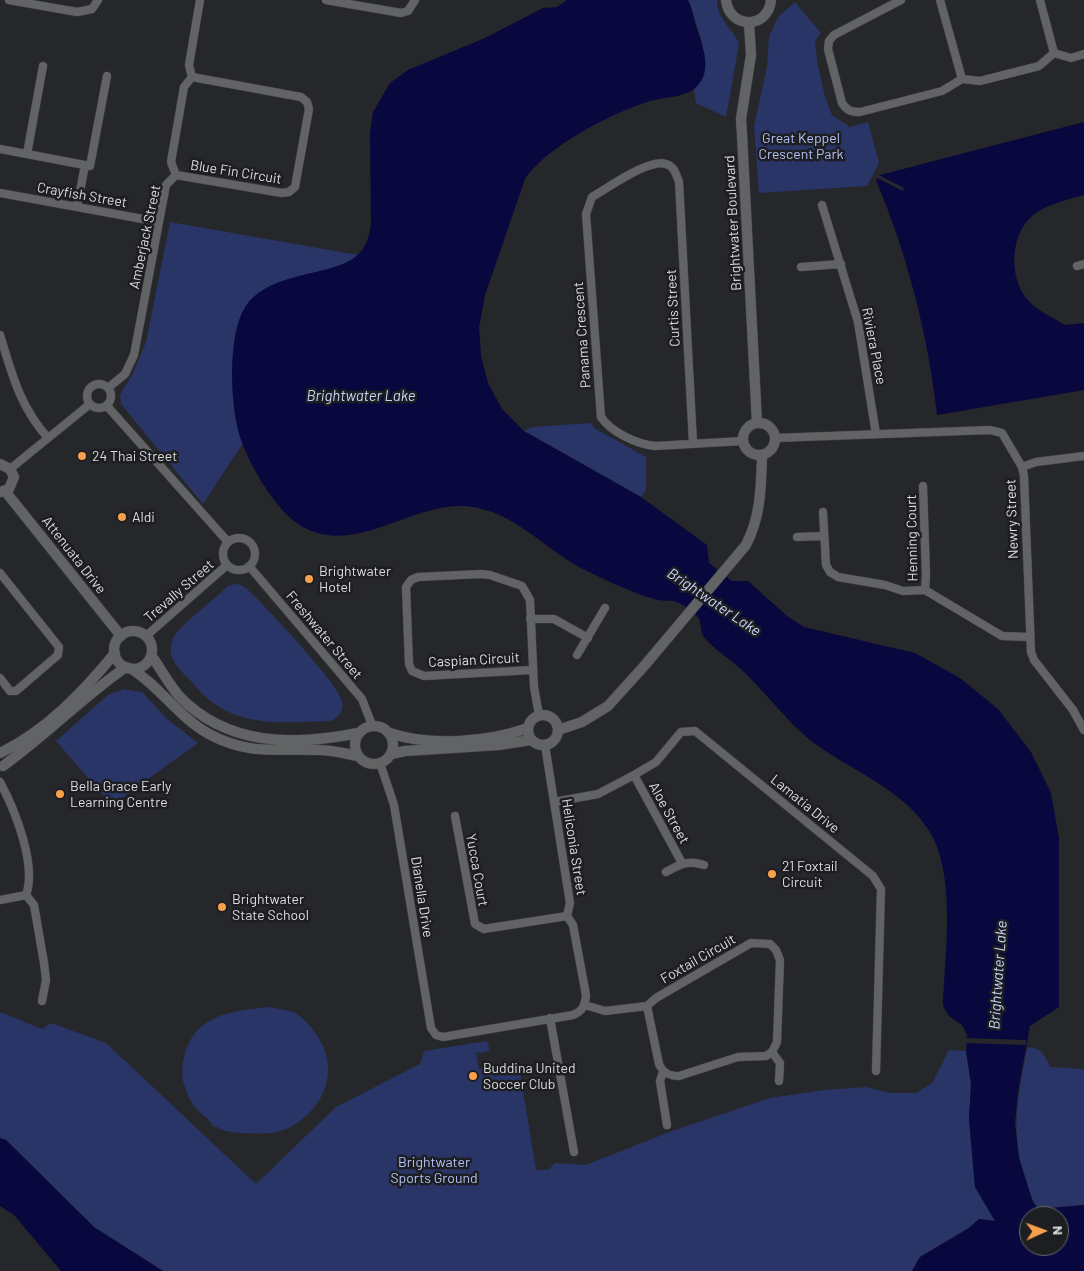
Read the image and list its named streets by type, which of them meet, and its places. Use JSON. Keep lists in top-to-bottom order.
{
  "streets": {
    "street": [
      "Blue Fin Circuit",
      "Crayfish Street",
      "Brightwater Boulevard",
      "Amberjack Street",
      "Curtis Street",
      "Panama Crescent",
      "Riviera Place",
      "Newry Street",
      "Henning Court",
      "Attenuata Drive",
      "Trevally Street",
      "Freshwater Street",
      "Caspian Circuit",
      "Lamatia Drive",
      "Aloe Street",
      "Heliconia Street",
      "Yucca Court",
      "Dianella Drive",
      "Foxtail Circuit"
    ]
  },
  "crossings": [
    ["Blue Fin Circuit", "Amberjack Street"],
    ["Crayfish Street", "Amberjack Street"],
    ["Brightwater Boulevard", "Panama Crescent"],
    ["Brightwater Boulevard", "Newry Street"],
    ["Curtis Street", "Panama Crescent"],
    ["Panama Crescent", "Newry Street"],
    ["Riviera Place", "Newry Street"],
    ["Attenuata Drive", "Trevally Street"],
    ["Trevally Street", "Freshwater Street"],
    ["Freshwater Street", "Dianella Drive"],
    ["Caspian Circuit", "Heliconia Street"],
    ["Lamatia Drive", "Aloe Street"],
    ["Lamatia Drive", "Heliconia Street"],
    ["Heliconia Street", "Yucca Court"],
    ["Heliconia Street", "Foxtail Circuit"]
  ],
  "water": ["Brightwater Lake"],
  "parks": ["Great Keppel Crescent Park", "Brightwater Sports Ground"],
  "places": [
    "24 Thai Street",
    "Aldi",
    "Brightwater Hotel",
    "Bella Grace Early Learning Centre",
    "21 Foxtail Circuit",
    "Brightwater State School",
    "Buddina United Soccer Club"
  ],
  "north": "right"
}
